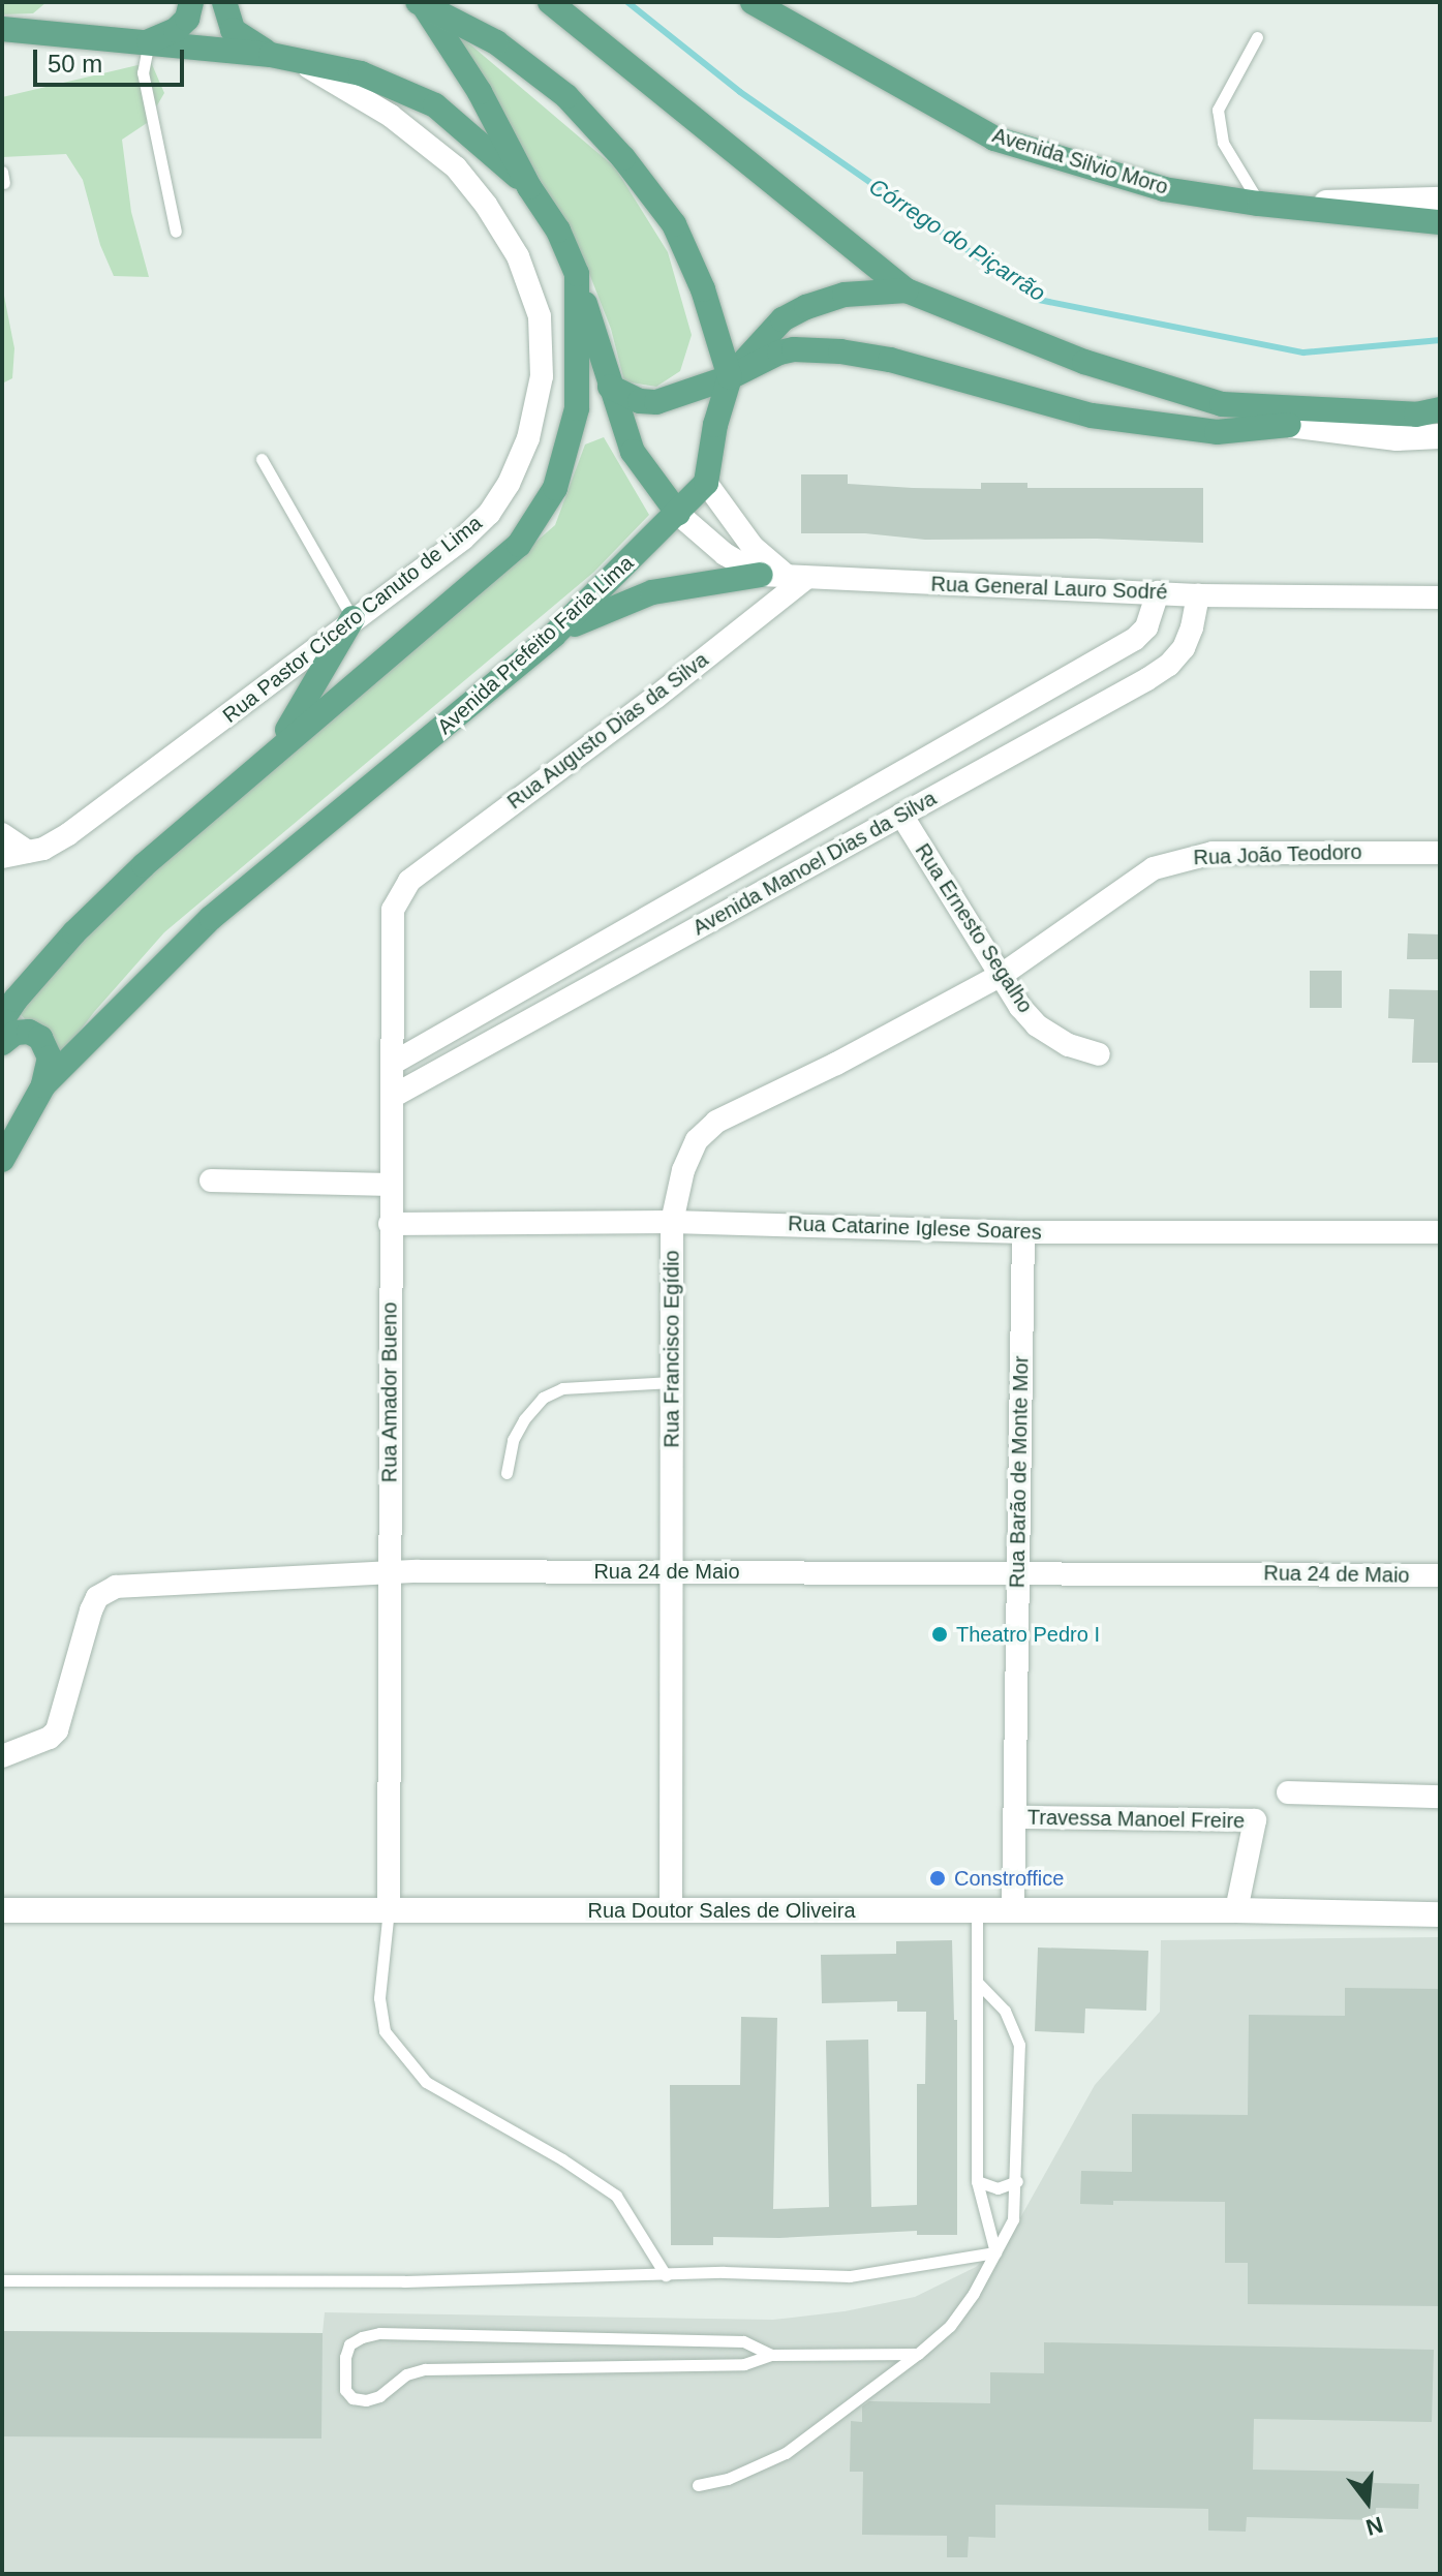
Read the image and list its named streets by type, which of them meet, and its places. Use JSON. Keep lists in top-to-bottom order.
{
  "streets": {
    "main road": ["Avenida Silvio Moro", "Avenida Prefeito Faria Lima", "Rua Doutor Sales de Oliveira"],
    "street": [
      "Rua General Lauro Sodré",
      "Rua Pastor Cícero Canuto de Lima",
      "Rua Augusto Dias da Silva",
      "Rua João Teodoro",
      "Avenida Manoel Dias da Silva",
      "Rua Ernesto Segalho",
      "Rua Catarine Iglese Soares",
      "Rua Francisco Egídio",
      "Rua Amador Bueno",
      "Rua Barão de Monte Mor",
      "Rua 24 de Maio",
      "Travessa Manoel Freire"
    ]
  },
  "crossings": [
    ["Rua General Lauro Sodré", "Avenida Prefeito Faria Lima"],
    ["Rua General Lauro Sodré", "Rua Augusto Dias da Silva"],
    ["Rua General Lauro Sodré", "Avenida Manoel Dias da Silva"],
    ["Rua Augusto Dias da Silva", "Rua Amador Bueno"],
    ["Rua João Teodoro", "Rua Ernesto Segalho"],
    ["Rua João Teodoro", "Rua Francisco Egídio"],
    ["Avenida Manoel Dias da Silva", "Rua Ernesto Segalho"],
    ["Avenida Manoel Dias da Silva", "Rua Amador Bueno"],
    ["Rua Ernesto Segalho", "Rua Francisco Egídio"],
    ["Rua Catarine Iglese Soares", "Rua Francisco Egídio"],
    ["Rua Catarine Iglese Soares", "Rua Amador Bueno"],
    ["Rua Catarine Iglese Soares", "Rua Barão de Monte Mor"],
    ["Rua Francisco Egídio", "Rua 24 de Maio"],
    ["Rua Francisco Egídio", "Rua Doutor Sales de Oliveira"],
    ["Rua Amador Bueno", "Rua 24 de Maio"],
    ["Rua Amador Bueno", "Rua Doutor Sales de Oliveira"],
    ["Rua Barão de Monte Mor", "Rua 24 de Maio"],
    ["Rua Barão de Monte Mor", "Travessa Manoel Freire"],
    ["Rua Barão de Monte Mor", "Rua Doutor Sales de Oliveira"],
    ["Travessa Manoel Freire", "Rua Doutor Sales de Oliveira"]
  ],
  "water": ["Córrego do Piçarrão"],
  "places": ["Theatro Pedro I", "Constroffice"],
  "scale_bar": "50 m",
  "north": "bottom"
}
